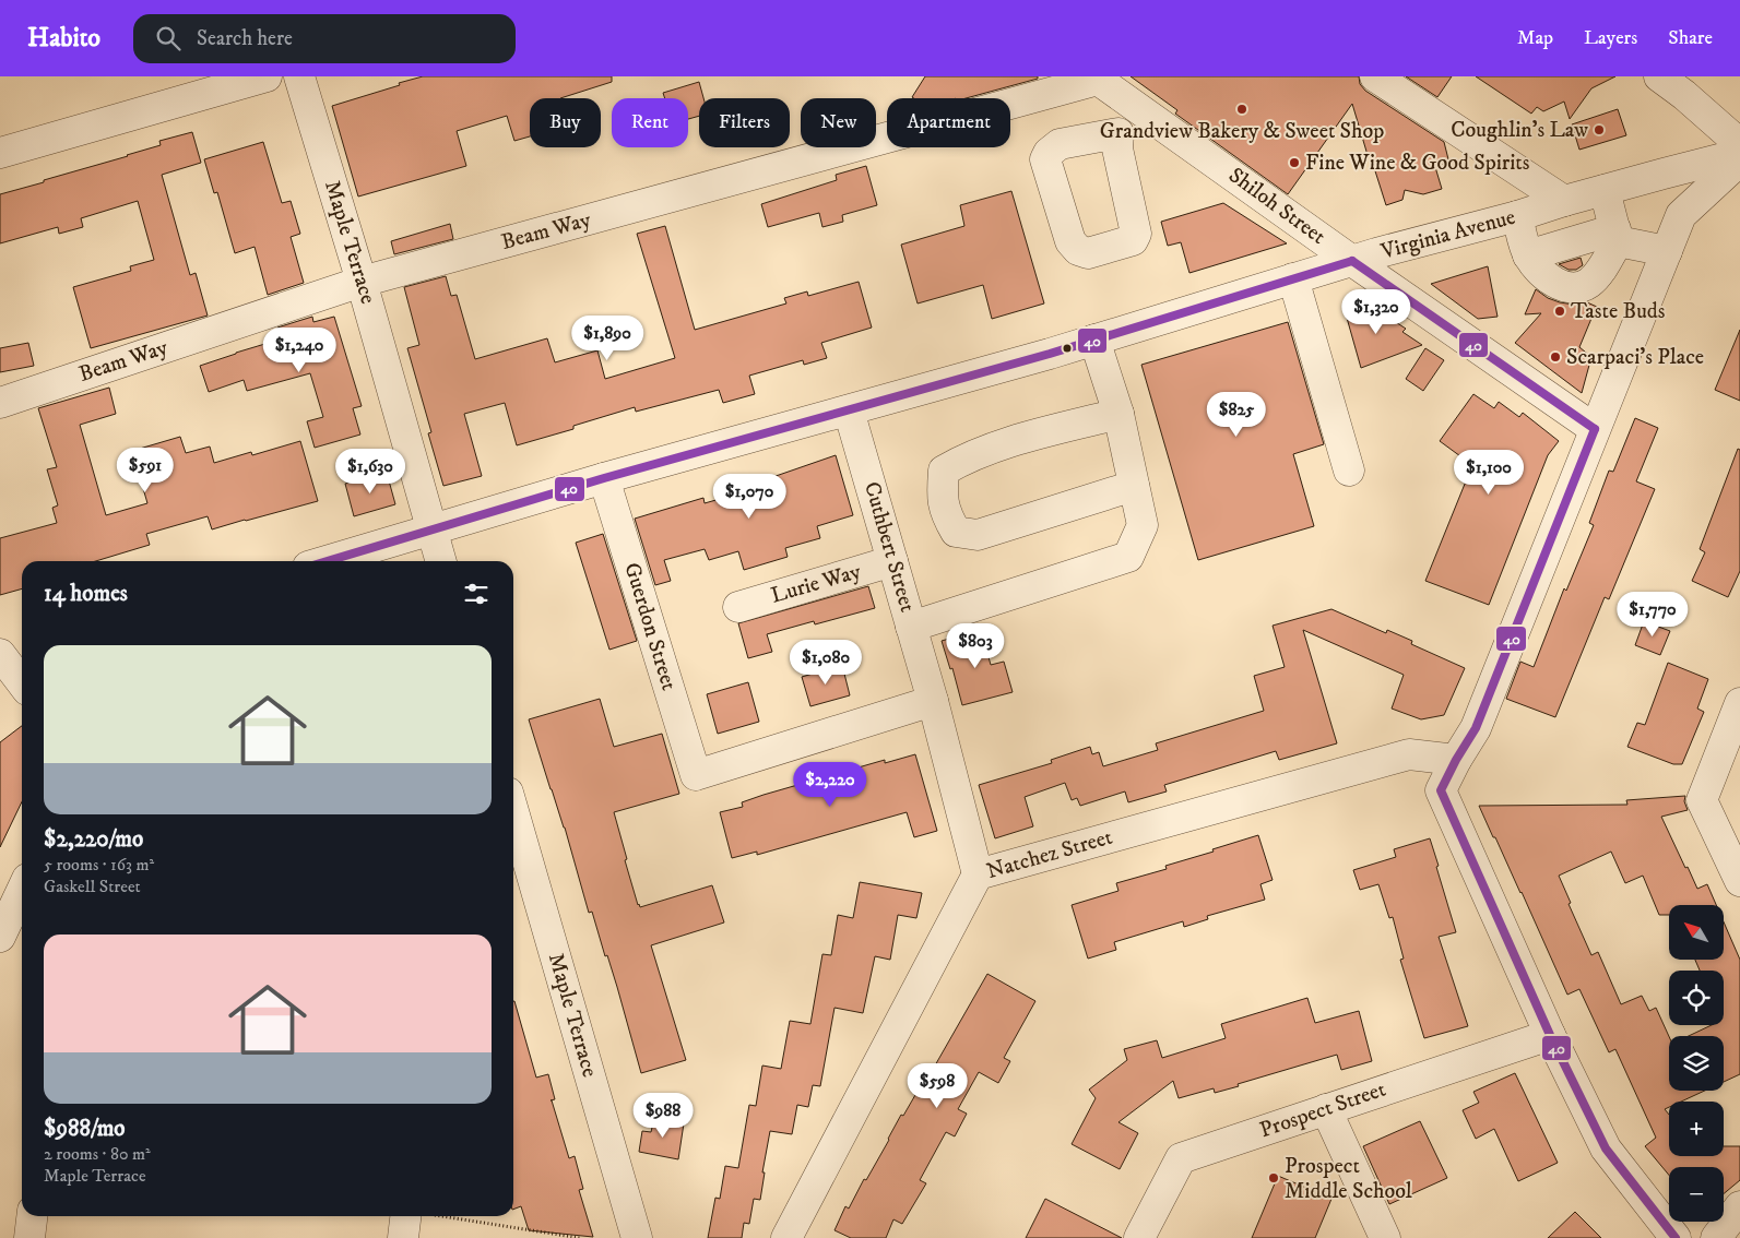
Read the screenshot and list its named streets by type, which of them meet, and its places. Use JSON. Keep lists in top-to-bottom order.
{
  "streets": {
    "street": [
      "Shiloh Street",
      "Beam Way",
      "Virginia Avenue",
      "Maple Terrace",
      "Cuthbert Street",
      "Lurie Way",
      "Guerdon Street",
      "Natchez Street",
      "Prospect Street"
    ]
  },
  "crossings": [
    ["Shiloh Street", "Beam Way"],
    ["Shiloh Street", "Virginia Avenue"],
    ["Beam Way", "Maple Terrace"],
    ["Virginia Avenue", "Maple Terrace"],
    ["Virginia Avenue", "Cuthbert Street"],
    ["Virginia Avenue", "Guerdon Street"],
    ["Cuthbert Street", "Lurie Way"],
    ["Cuthbert Street", "Guerdon Street"],
    ["Cuthbert Street", "Natchez Street"]
  ],
  "places": [
    "Grandview Bakery & Sweet Shop",
    "Coughlin's Law",
    "Fine Wine & Good Spirits",
    "Taste Buds",
    "Scarpaci's Place",
    "Prospect Middle School"
  ],
  "lines": ["transit line 40"],
  "north": "top left",
  "page": {
    "header": "Habito",
    "search": "Search here",
    "nav": ["Map", "Layers", "Share"],
    "chip": [
      "Buy",
      "Rent",
      "Filters",
      "New",
      "Apartment"
    ],
    "price": [
      "$1,320",
      "$1,890",
      "$1,240",
      "$825",
      "$591",
      "$1,630",
      "$1,100",
      "$1,070",
      "$1,770",
      "$803",
      "$1,080",
      "$2,220",
      "$598",
      "$988"
    ],
    "heading": "14 homes",
    "list": [
      {
        "name": "$2,220/mo",
        "note": "5 rooms · 163 m² · Gaskell Street"
      },
      {
        "name": "$988/mo",
        "note": "2 rooms · 80 m² · Maple Terrace"
      }
    ],
    "map_buttons": ["+", "−"]
  }
}
